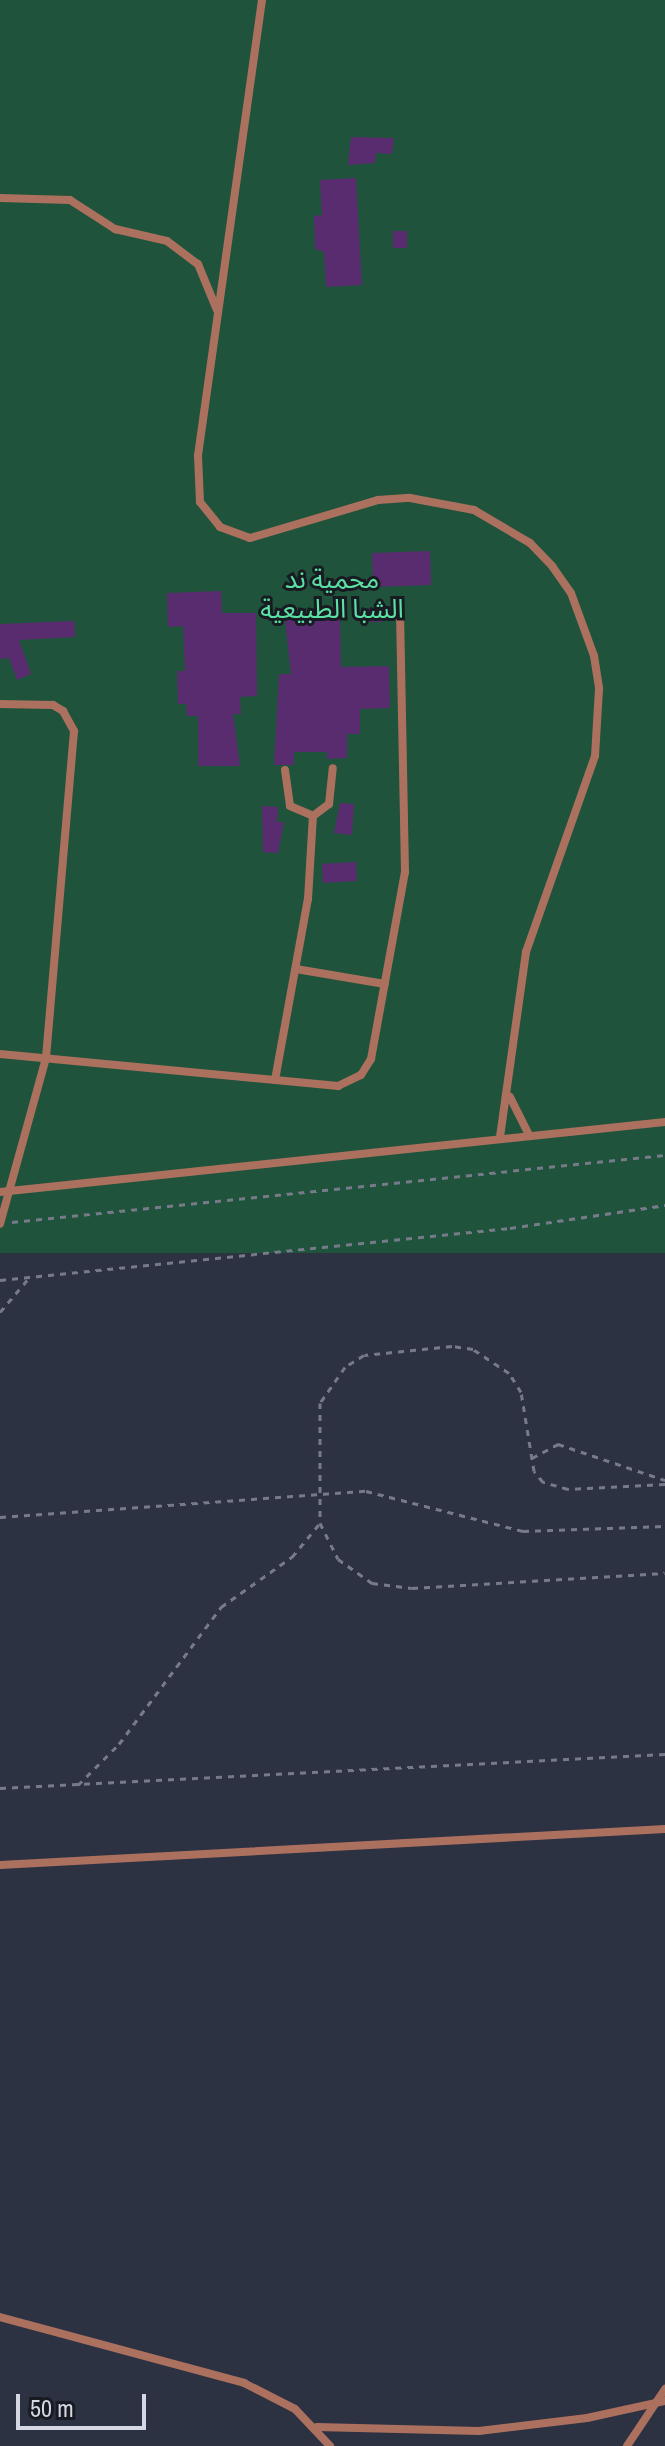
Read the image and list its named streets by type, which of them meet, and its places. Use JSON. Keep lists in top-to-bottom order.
{
  "parks": ["محمية ند الشبا الطبيعية"],
  "scale_bar": "50 m"
}
